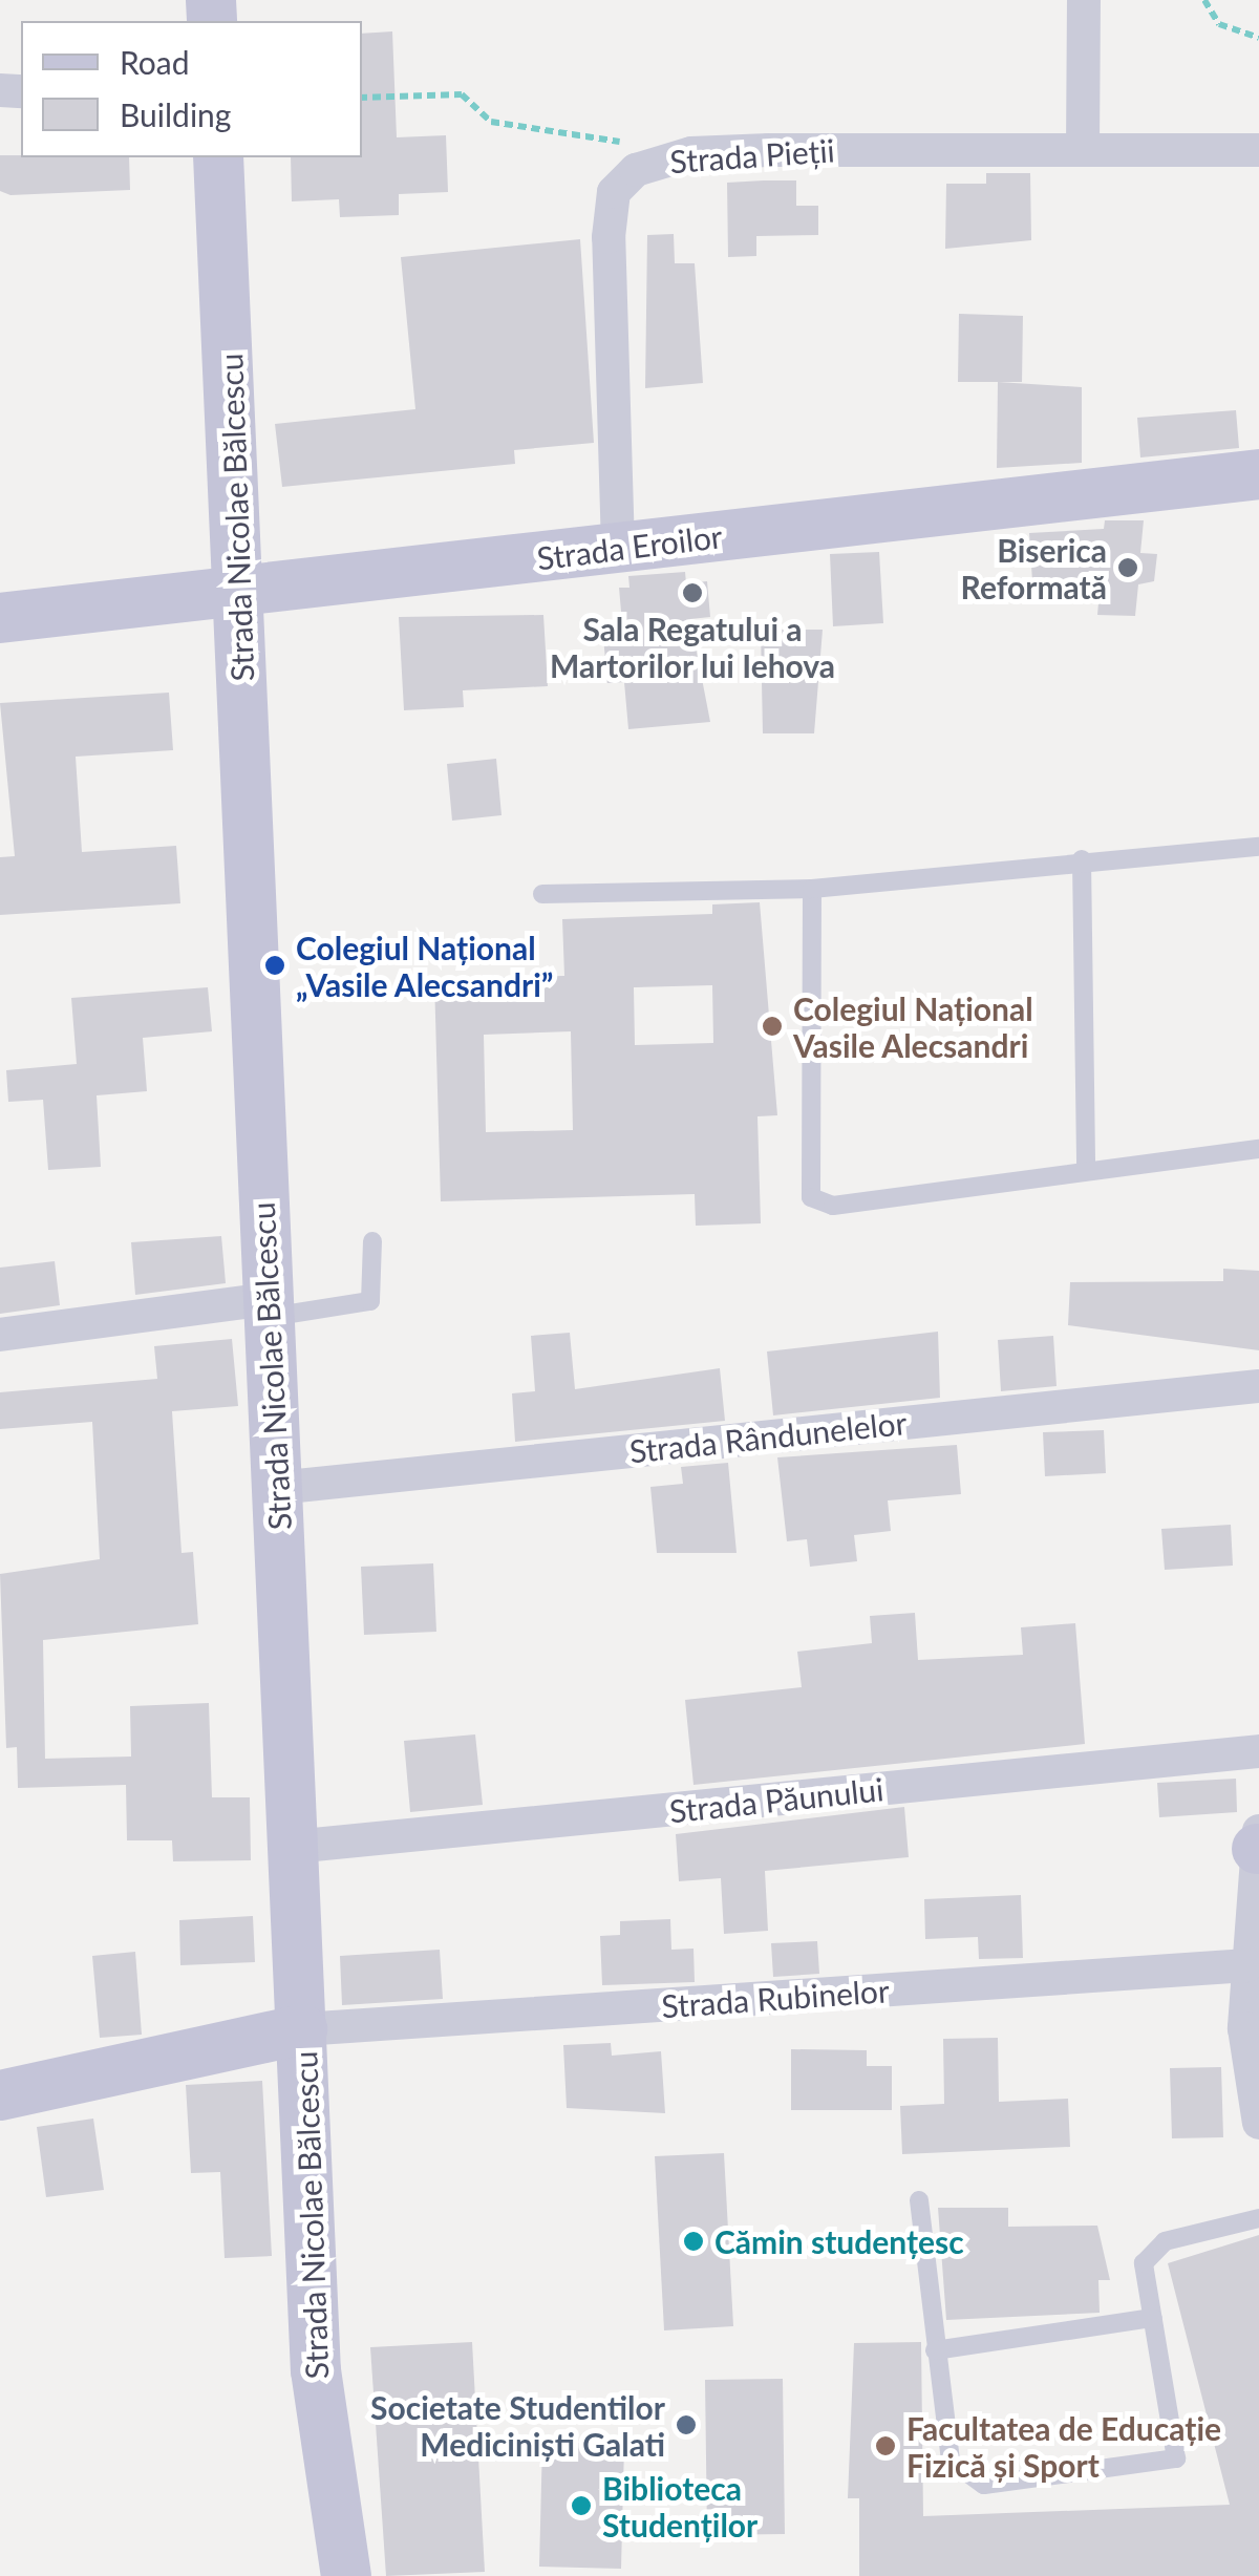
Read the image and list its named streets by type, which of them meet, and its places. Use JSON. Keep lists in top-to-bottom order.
{
  "streets": {
    "main road": ["Strada Nicolae Bălcescu", "Strada Eroilor"],
    "street": [
      "Strada Pieții",
      "Strada Rândunelelor",
      "Strada Păunului",
      "Strada Rubinelor"
    ]
  },
  "crossings": [
    ["Strada Pieții", "Strada Eroilor"],
    ["Strada Nicolae Bălcescu", "Strada Eroilor"],
    ["Strada Nicolae Bălcescu", "Strada Rândunelelor"],
    ["Strada Nicolae Bălcescu", "Strada Păunului"],
    ["Strada Nicolae Bălcescu", "Strada Rubinelor"]
  ],
  "places": [
    "Biserica Reformată",
    "Sala Regatului a Martorilor lui Iehova",
    "Colegiul Național „Vasile Alecsandri”",
    "Colegiul Național Vasile Alecsandri",
    "Cămin studențesc",
    "Societate Studentilor Mediciniști Galati",
    "Facultatea de Educație Fizică și Sport",
    "Biblioteca Studenților"
  ],
  "legend": ["Road", "Building"]
}
